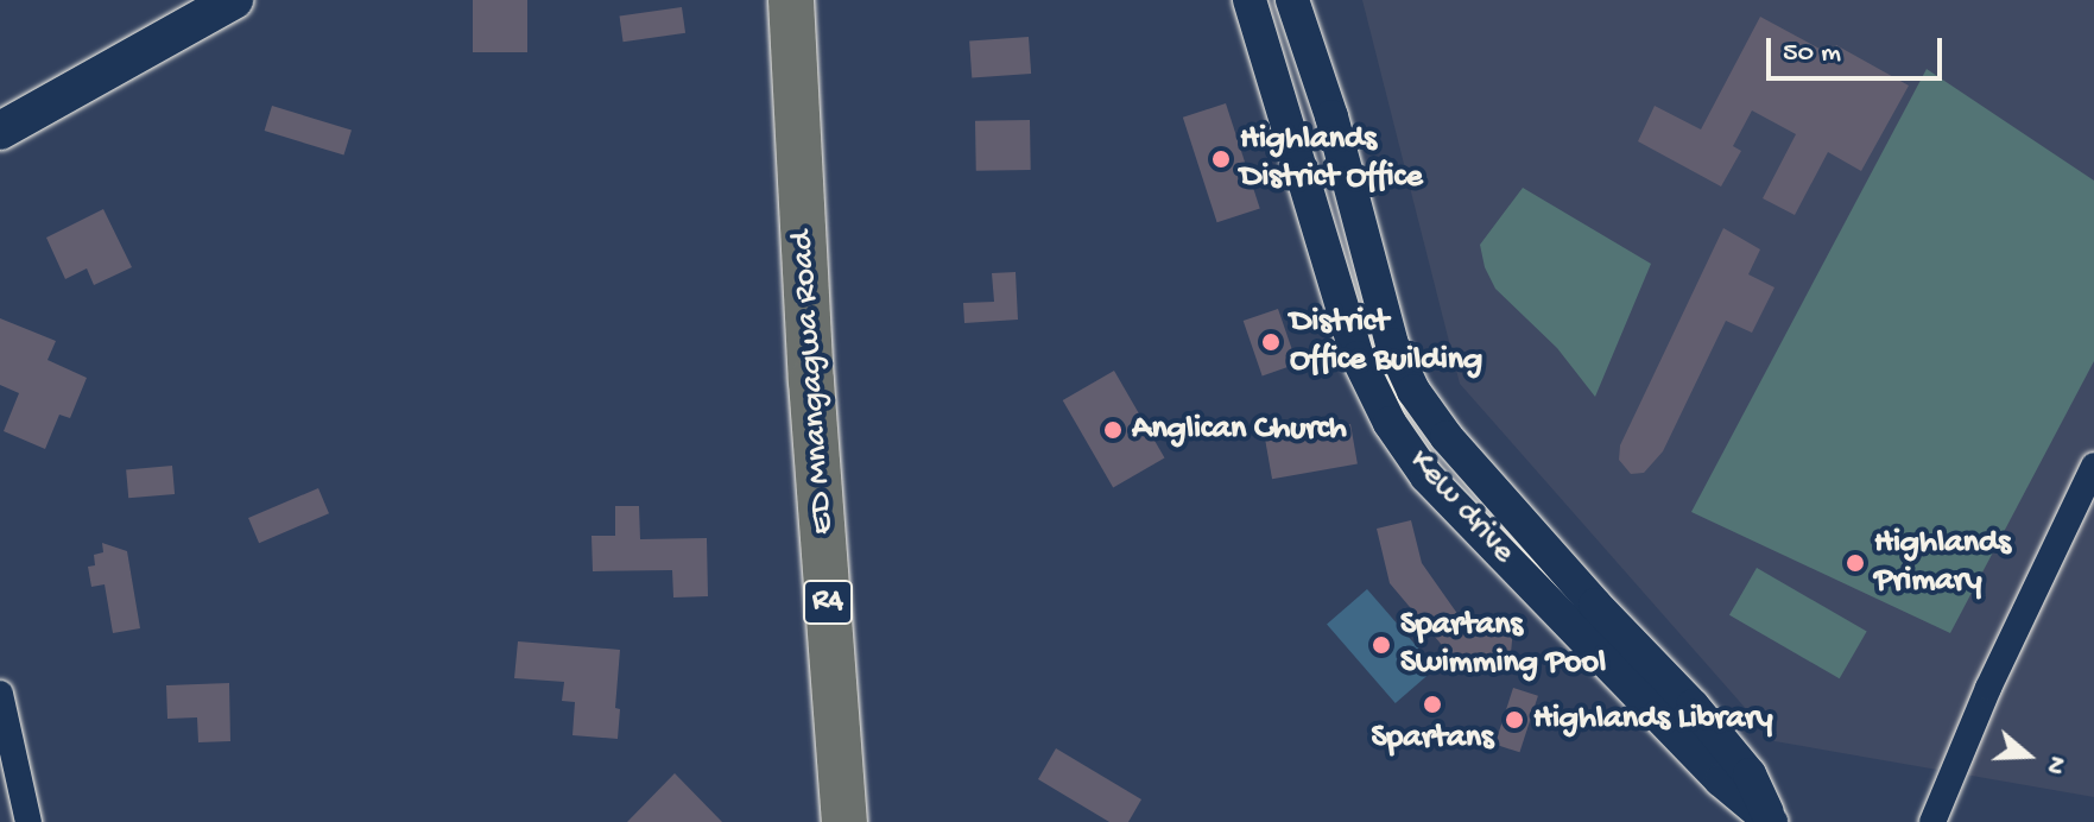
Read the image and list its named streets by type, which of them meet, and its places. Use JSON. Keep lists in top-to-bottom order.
{
  "streets": {
    "highway": ["ED Mnangagwa Road", "R4"],
    "street": ["Kew drive"]
  },
  "places": [
    "Highlands District Office",
    "District Office Building",
    "Anglican Church",
    "Highlands Primary",
    "Spartans Swimming Pool",
    "Spartans",
    "Highlands Library"
  ],
  "scale_bar": "50 m",
  "north": "right"
}
